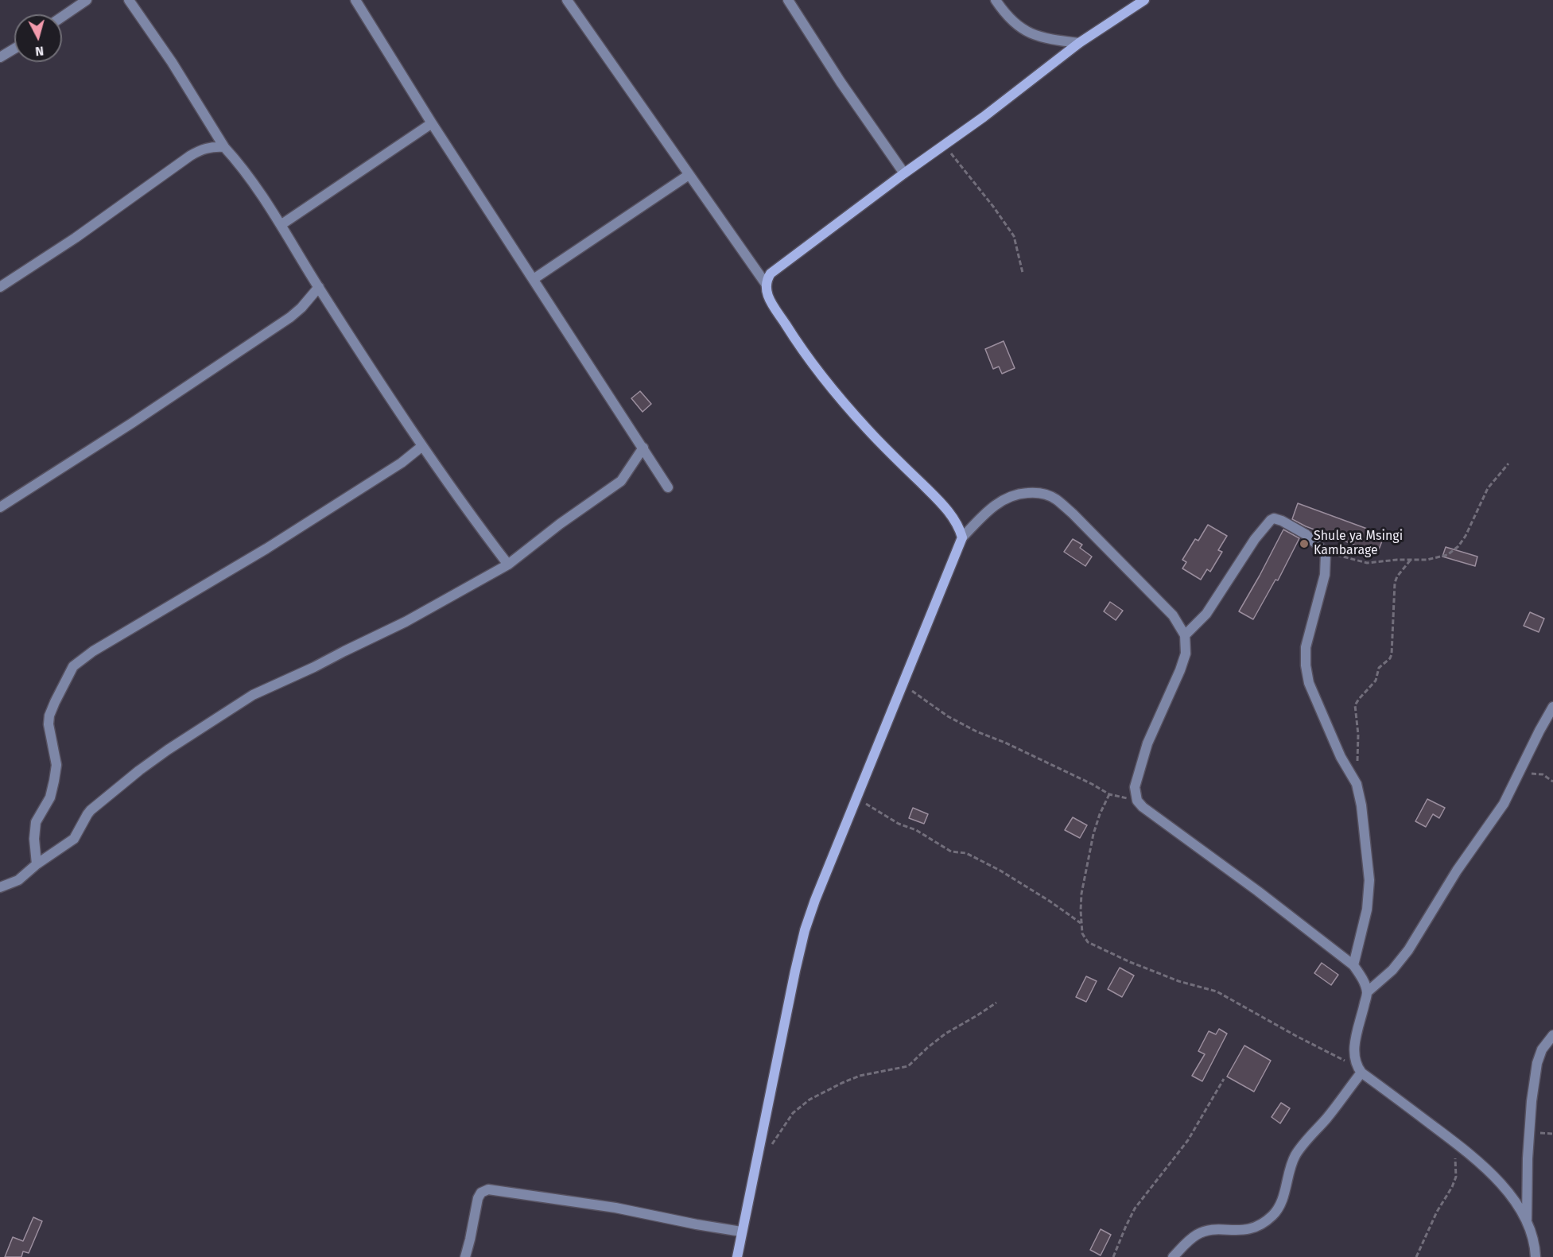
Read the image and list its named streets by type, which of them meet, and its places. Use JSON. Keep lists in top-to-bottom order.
{
  "places": ["Shule ya Msingi Kambarage"],
  "north": "bottom"
}
